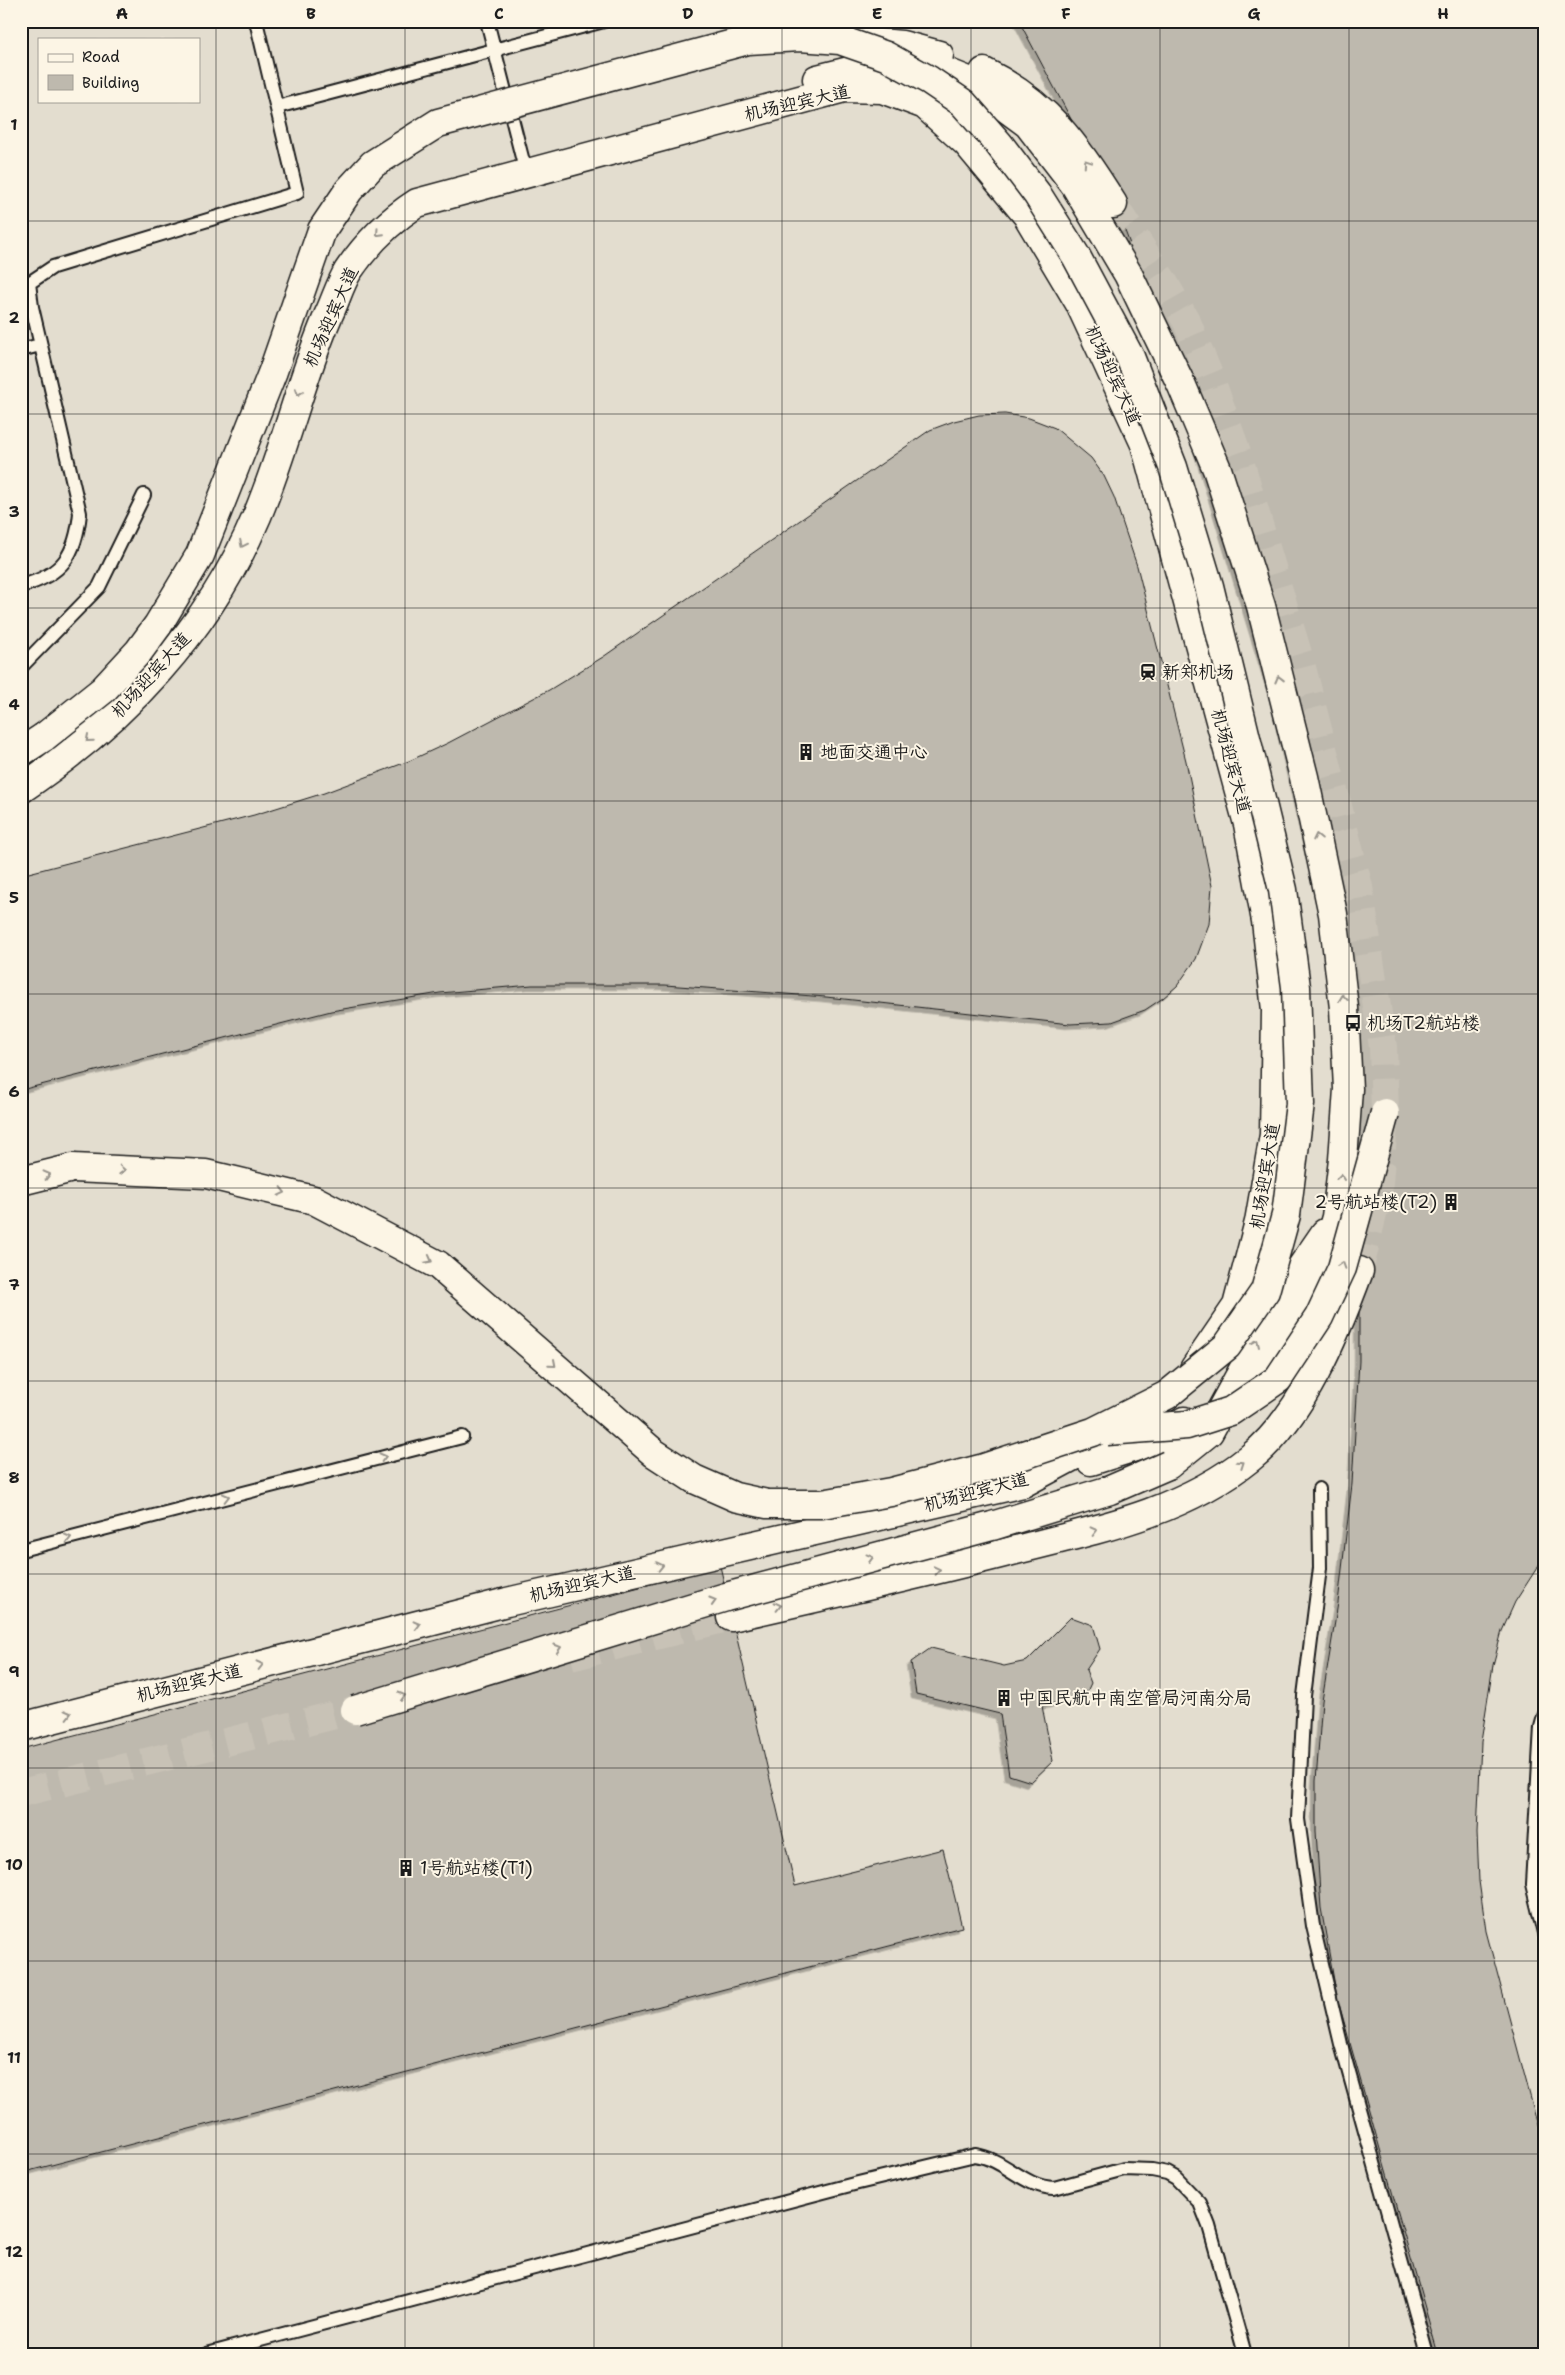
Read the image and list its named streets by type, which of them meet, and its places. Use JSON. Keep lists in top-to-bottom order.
{
  "streets": {
    "main road": ["机场迎宾大道"]
  },
  "places": {
    "station": ["新郑机场"],
    "building": [
      "地面交通中心",
      "2号航站楼(T2)",
      "中国民航中南空管局河南分局",
      "1号航站楼(T1)"
    ],
    "bus stop": ["机场T2航站楼"]
  },
  "legend": ["Road", "Building"],
  "grid": {
    "columns": [
      "A",
      "B",
      "C",
      "D",
      "E",
      "F",
      "G",
      "H"
    ],
    "rows": [
      "1",
      "2",
      "3",
      "4",
      "5",
      "6",
      "7",
      "8",
      "9",
      "10",
      "11",
      "12"
    ]
  }
}
